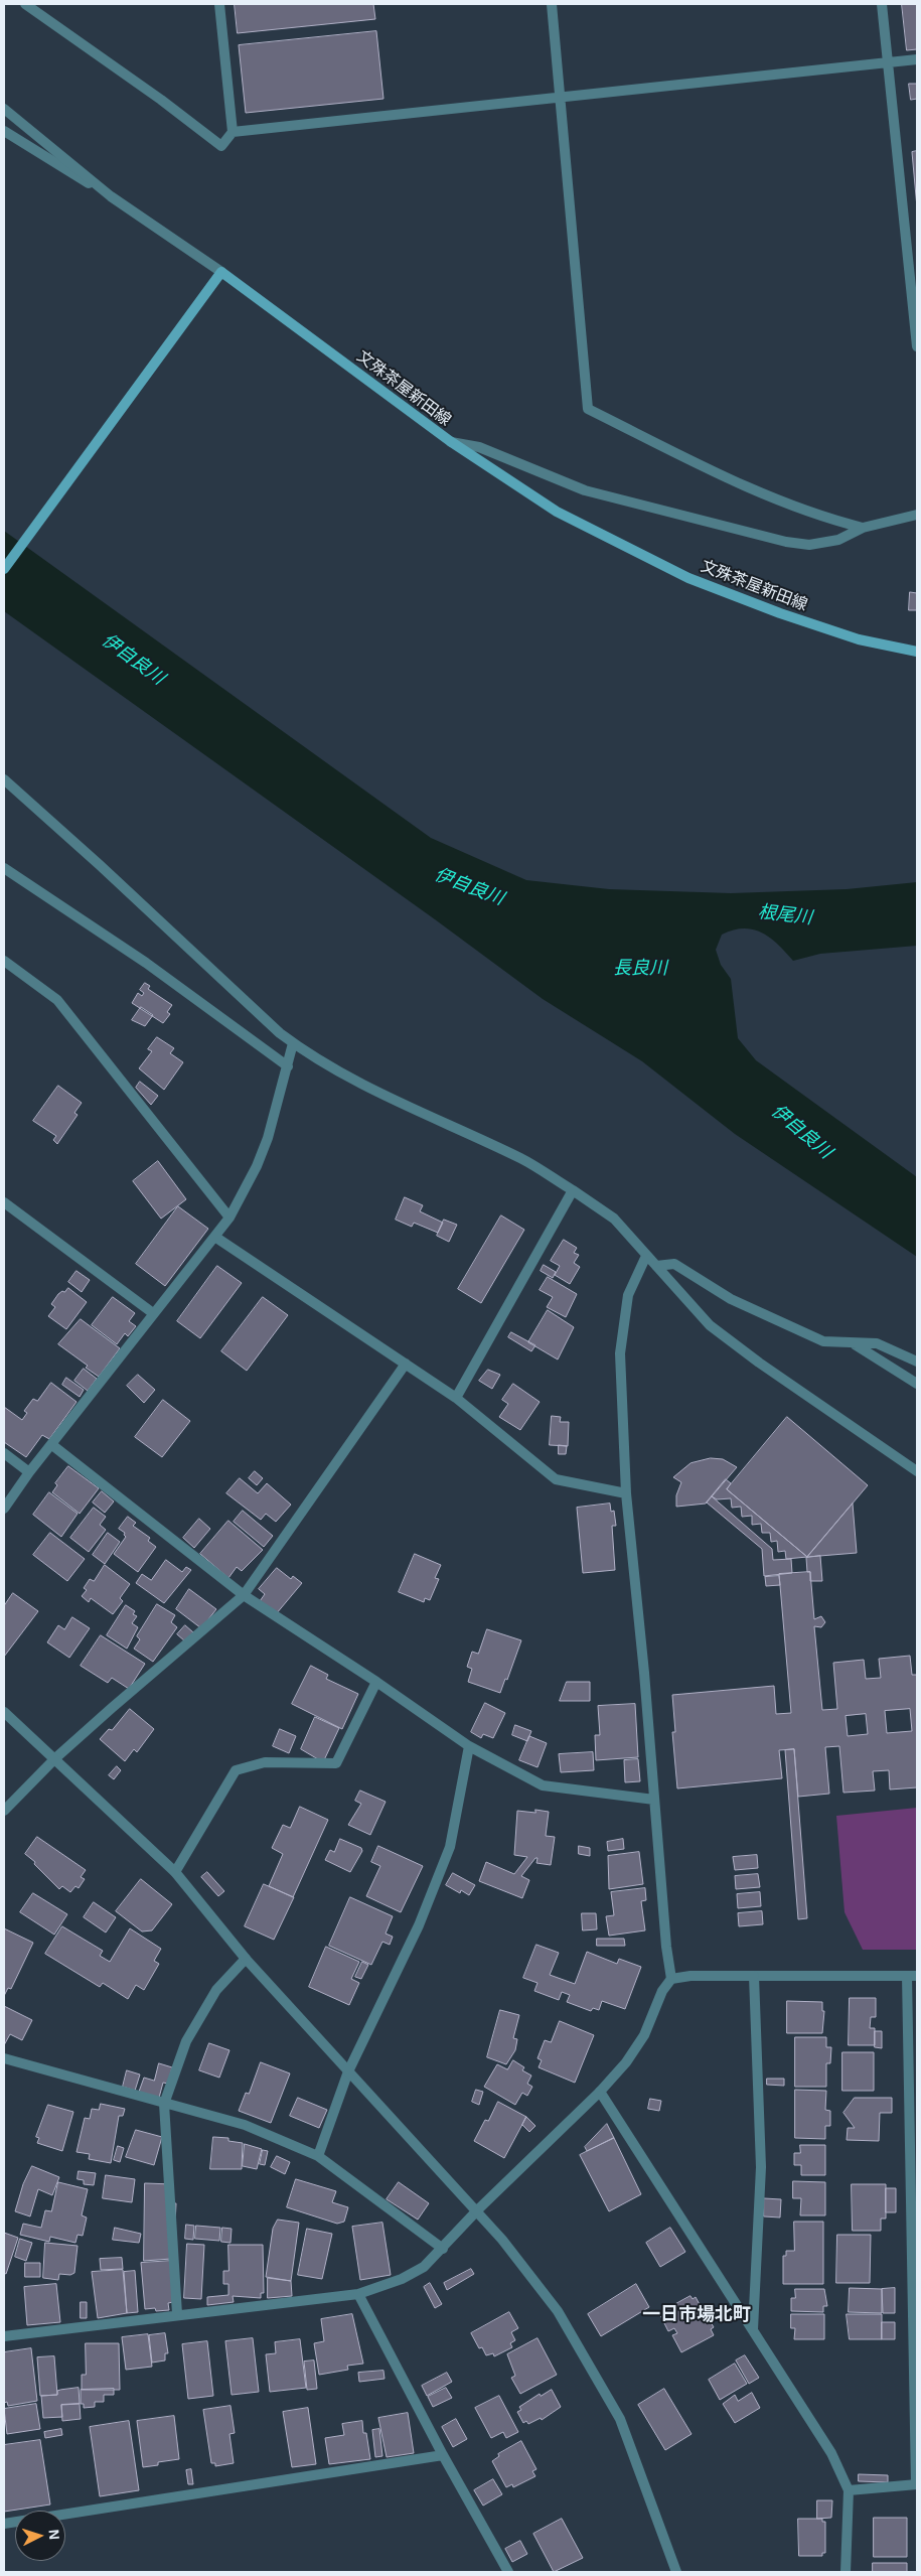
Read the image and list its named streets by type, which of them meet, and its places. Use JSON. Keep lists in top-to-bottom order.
{
  "streets": {
    "main road": ["文殊茶屋新田線"]
  },
  "districts": ["一日市場北町"],
  "water": ["伊自良川", "根尾川", "長良川"],
  "north": "right"
}
